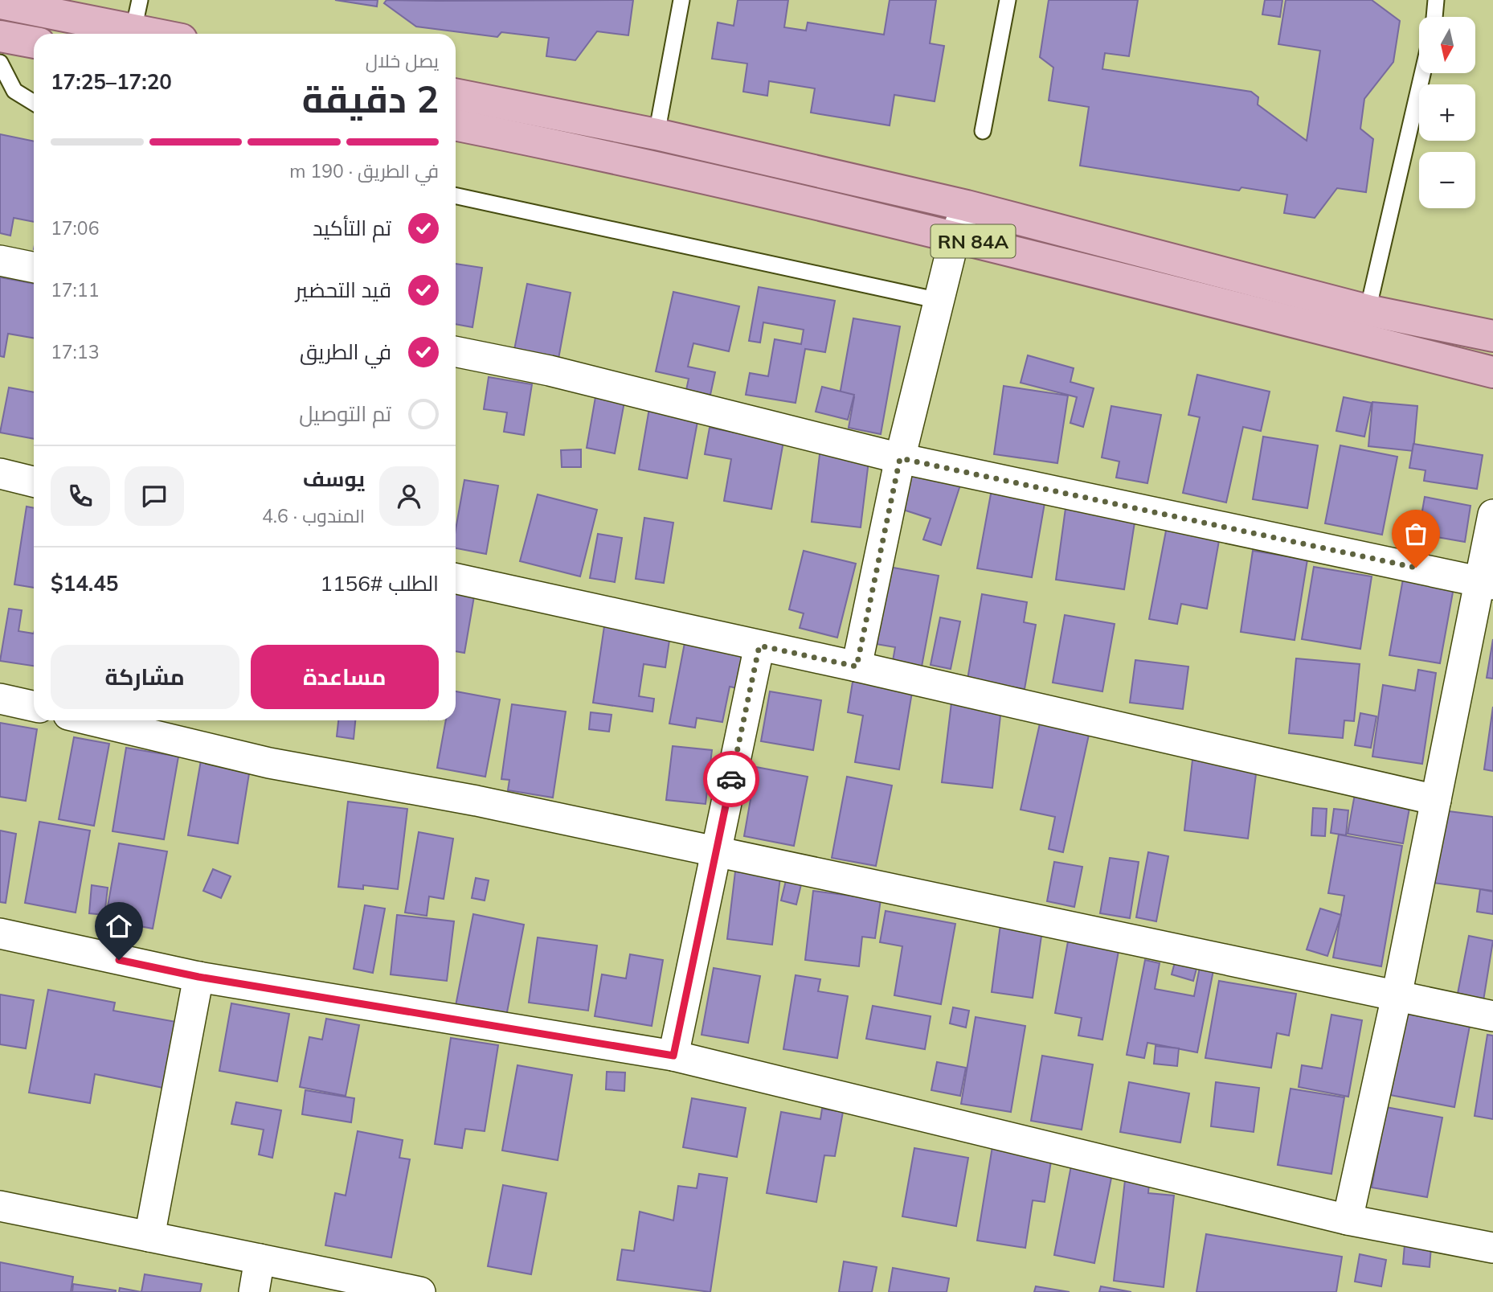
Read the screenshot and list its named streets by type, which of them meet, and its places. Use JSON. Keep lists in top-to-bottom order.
{
  "streets": {
    "main road": ["RN 84A"]
  },
  "north": "bottom",
  "page": {
    "map_buttons": ["+", "−"],
    "heading": ["2 دقيقة", "يصل خلال", "17:20–17:25"],
    "panel": [
      "يوسف",
      "المندوب · 4.6",
      "الطلب #1156",
      "$14.45"
    ],
    "bar": "في الطريق · 190 m",
    "list": [
      ["تم التأكيد", "17:06"],
      ["قيد التحضير", "17:11"],
      ["في الطريق", "17:13"],
      "تم التوصيل"
    ],
    "buttons": ["مساعدة", "مشاركة"]
  }
}
